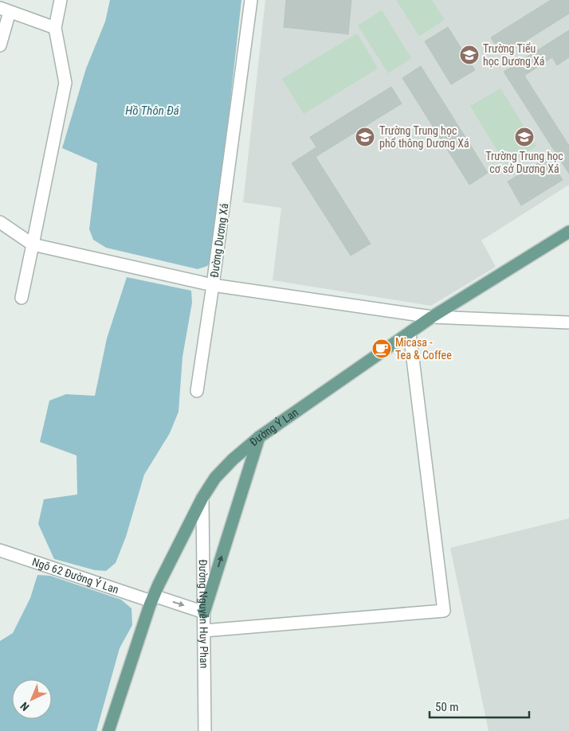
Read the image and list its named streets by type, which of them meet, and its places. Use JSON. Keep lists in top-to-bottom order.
{
  "streets": {
    "main road": ["Đường Ỷ Lan"],
    "street": ["Đường Dương Xá", "Ngõ 62 Đường Ỷ Lan", "Đường Nguyễn Huy Phan"]
  },
  "crossings": [
    ["Đường Dương Xá", "Đường Ỷ Lan"],
    ["Đường Ỷ Lan", "Ngõ 62 Đường Ỷ Lan"],
    ["Đường Ỷ Lan", "Đường Nguyễn Huy Phan"],
    ["Ngõ 62 Đường Ỷ Lan", "Đường Nguyễn Huy Phan"]
  ],
  "water": ["Hồ Thôn Đá"],
  "places": {
    "school or university": ["Trường Tiểu học Dương Xá", "Trường Trung học phổ thông Dương Xá", "Trường Trung học cơ sở Dương Xá"],
    "cafe": ["Micasa - Tea & Coffee"]
  },
  "scale_bar": "50 m",
  "north": "bottom left"
}
